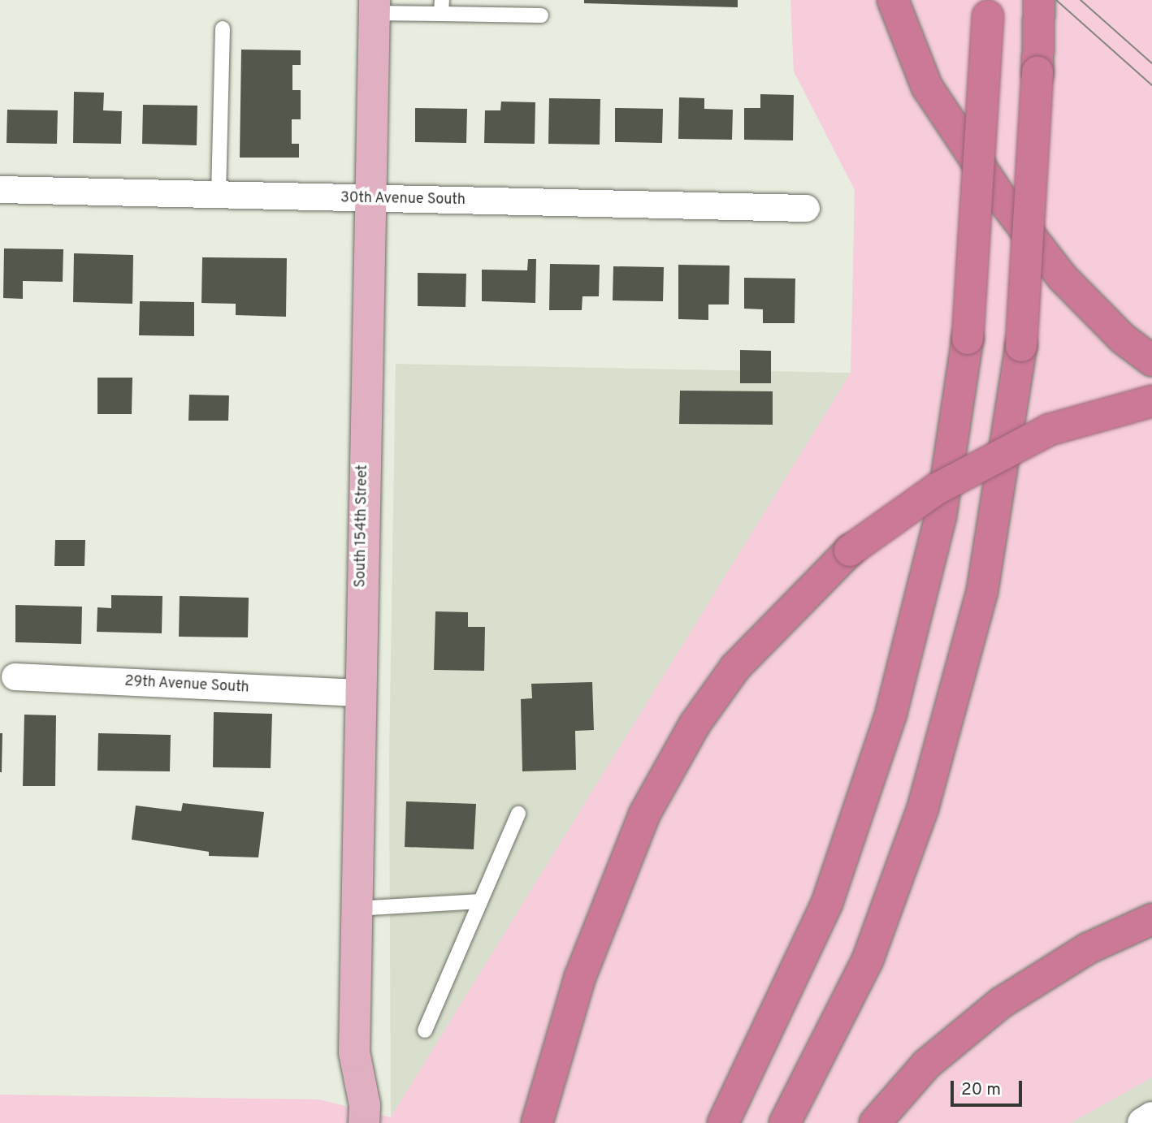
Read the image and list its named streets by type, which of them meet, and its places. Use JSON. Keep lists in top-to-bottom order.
{
  "streets": {
    "main road": ["South 154th Street"],
    "street": ["30th Avenue South", "29th Avenue South"]
  },
  "crossings": [
    ["30th Avenue South", "South 154th Street"],
    ["South 154th Street", "29th Avenue South"]
  ],
  "scale_bar": "20 m"
}
